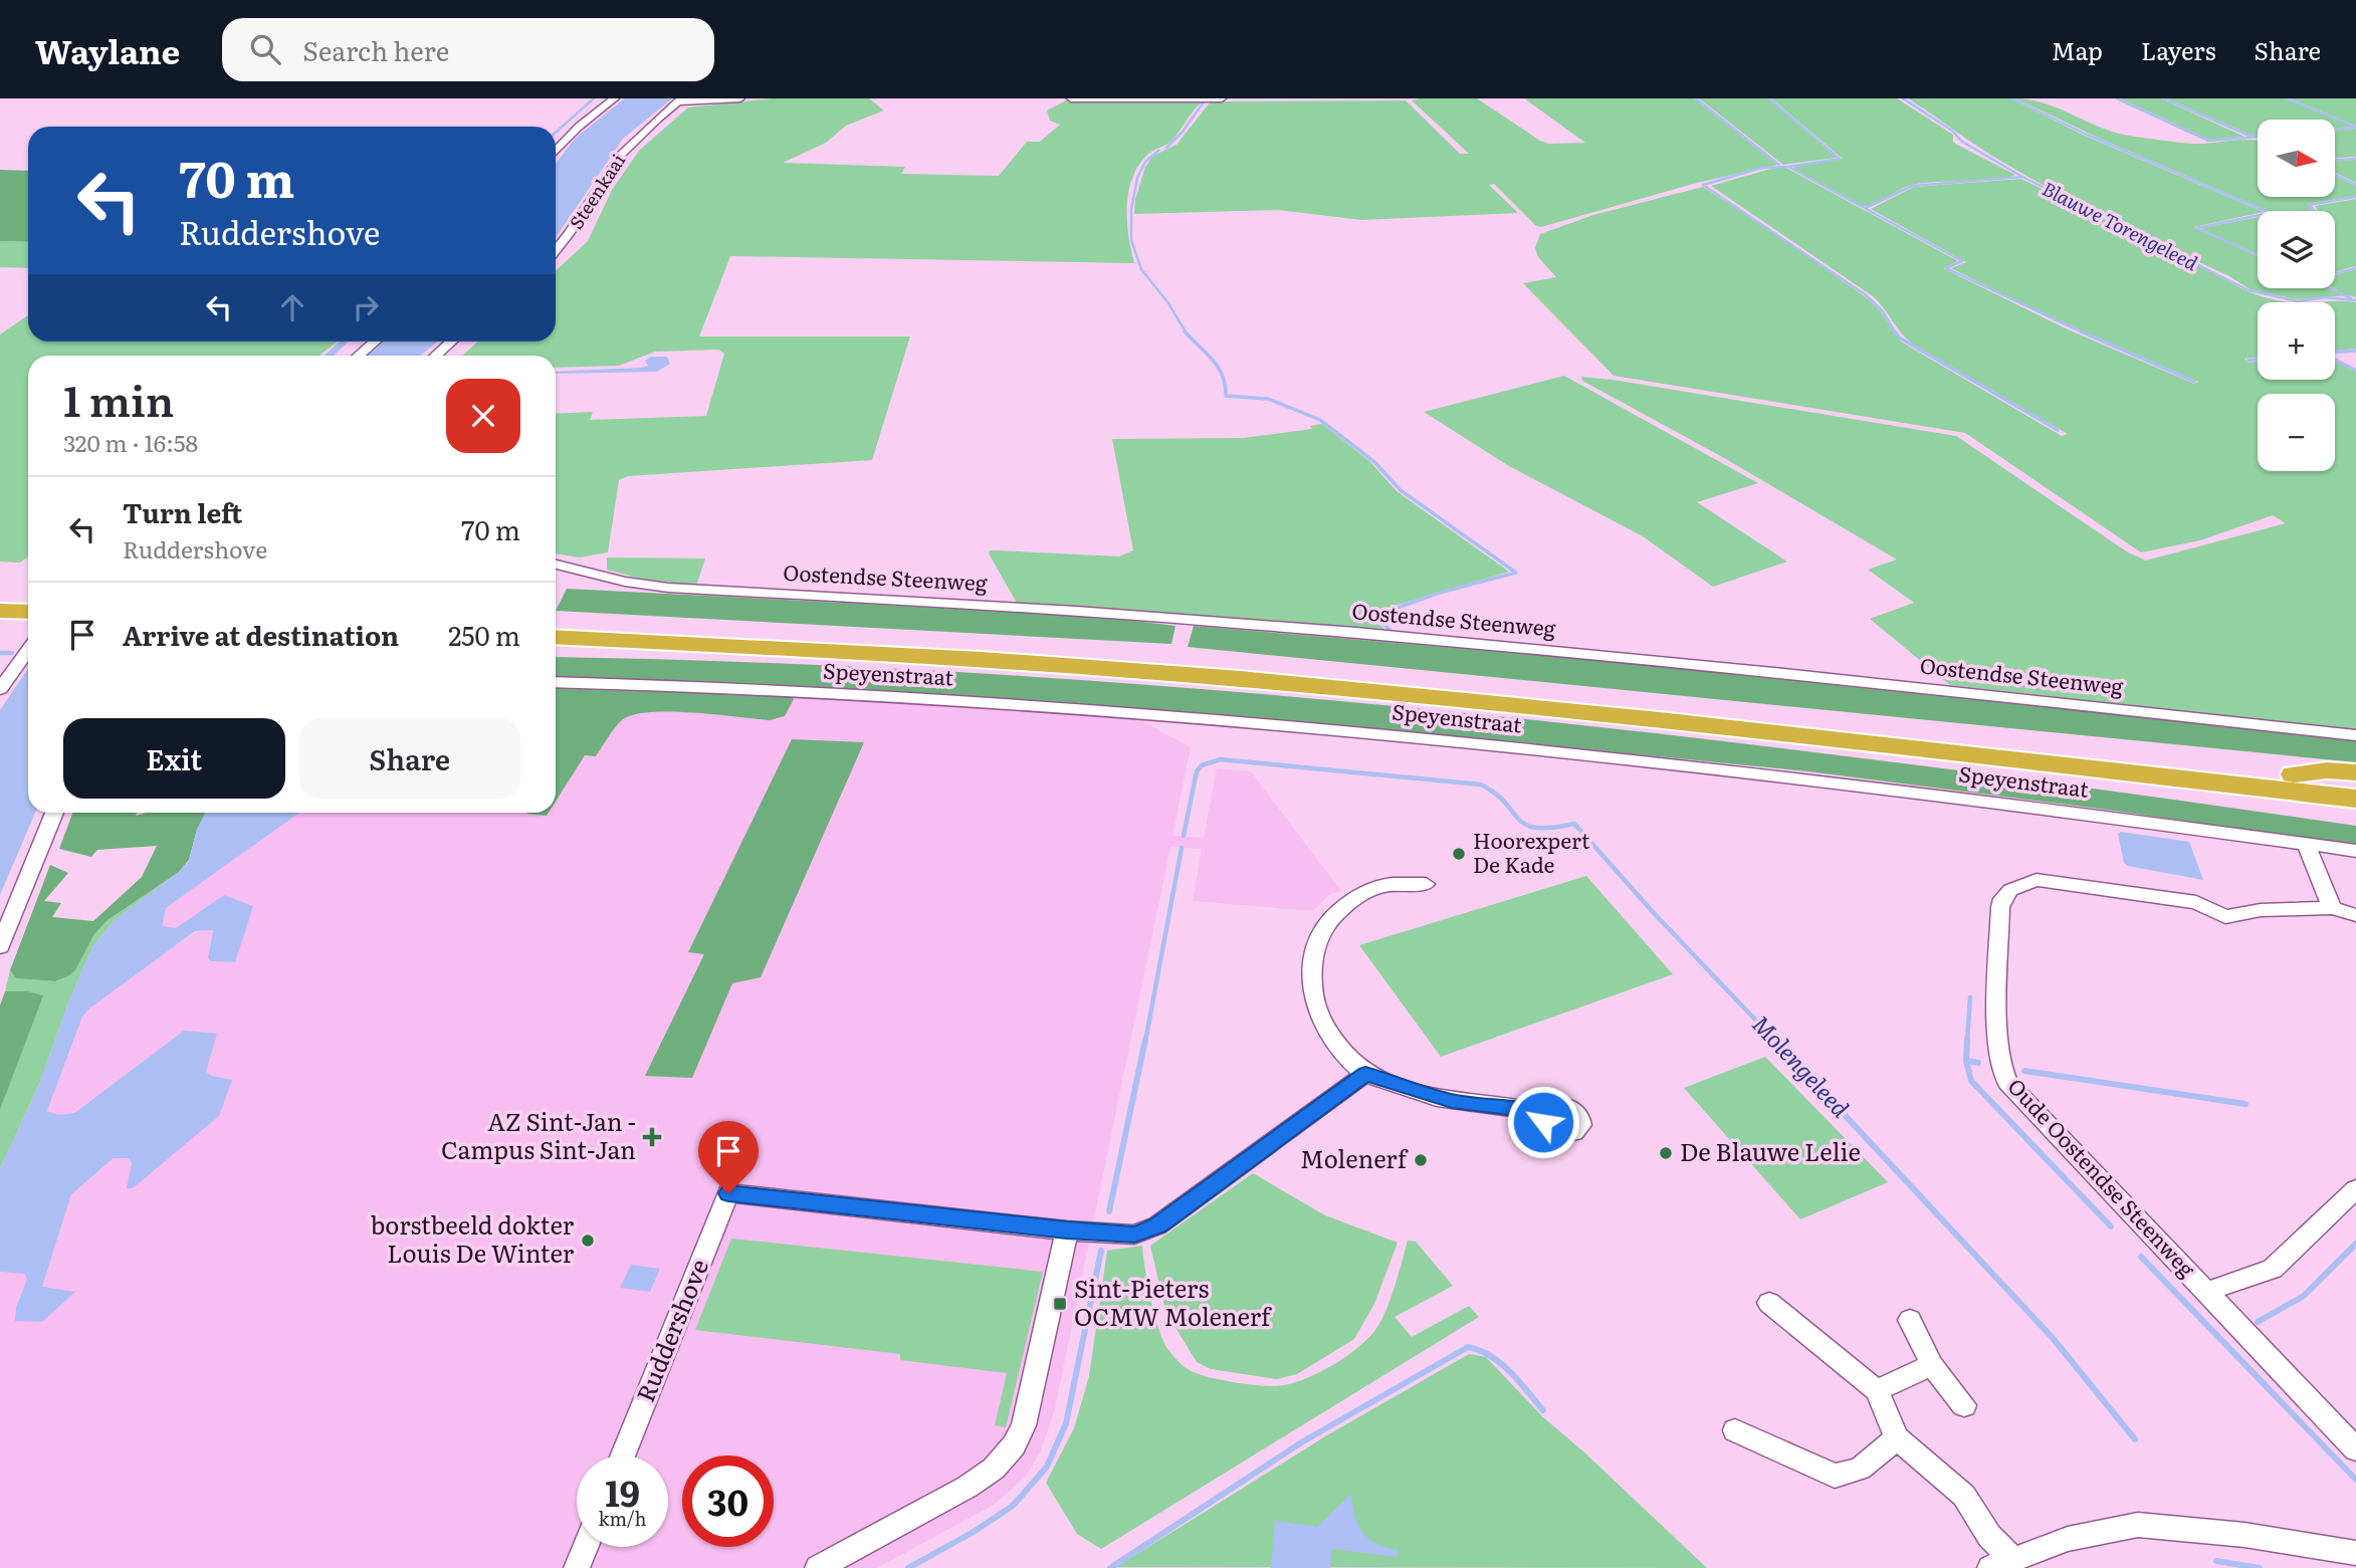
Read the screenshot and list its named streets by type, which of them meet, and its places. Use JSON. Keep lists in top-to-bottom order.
{
  "streets": {
    "street": [
      "Steenkaai",
      "Oostendse Steenweg",
      "Speyenstraat",
      "Oude Oostendse Steenweg",
      "Ruddershove"
    ]
  },
  "water": ["Blauwe Torengeleed", "Molengeleed"],
  "places": {
    "other": [
      "Hoorexpert De Kade",
      "De Blauwe Lelie",
      "Molenerf",
      "borstbeeld dokter Louis De Winter"
    ],
    "health": ["AZ Sint-Jan - Campus Sint-Jan"],
    "transit": ["Sint-Pieters OCMW Molenerf"]
  },
  "north": "right",
  "page": {
    "header": "Waylane",
    "search": "Search here",
    "nav": ["Map", "Layers", "Share"],
    "map_buttons": ["+", "−"],
    "turn": ["70 m", "Ruddershove"],
    "heading": ["1 min", "320 m · 16:58"],
    "list": [
      {
        "name": "Turn left",
        "note": "Ruddershove",
        "value": "70 m"
      },
      {
        "name": "Arrive at destination",
        "value": "250 m"
      }
    ],
    "buttons": ["Exit", "Share"],
    "speed": "19 km/h",
    "limit": "30"
  }
}
